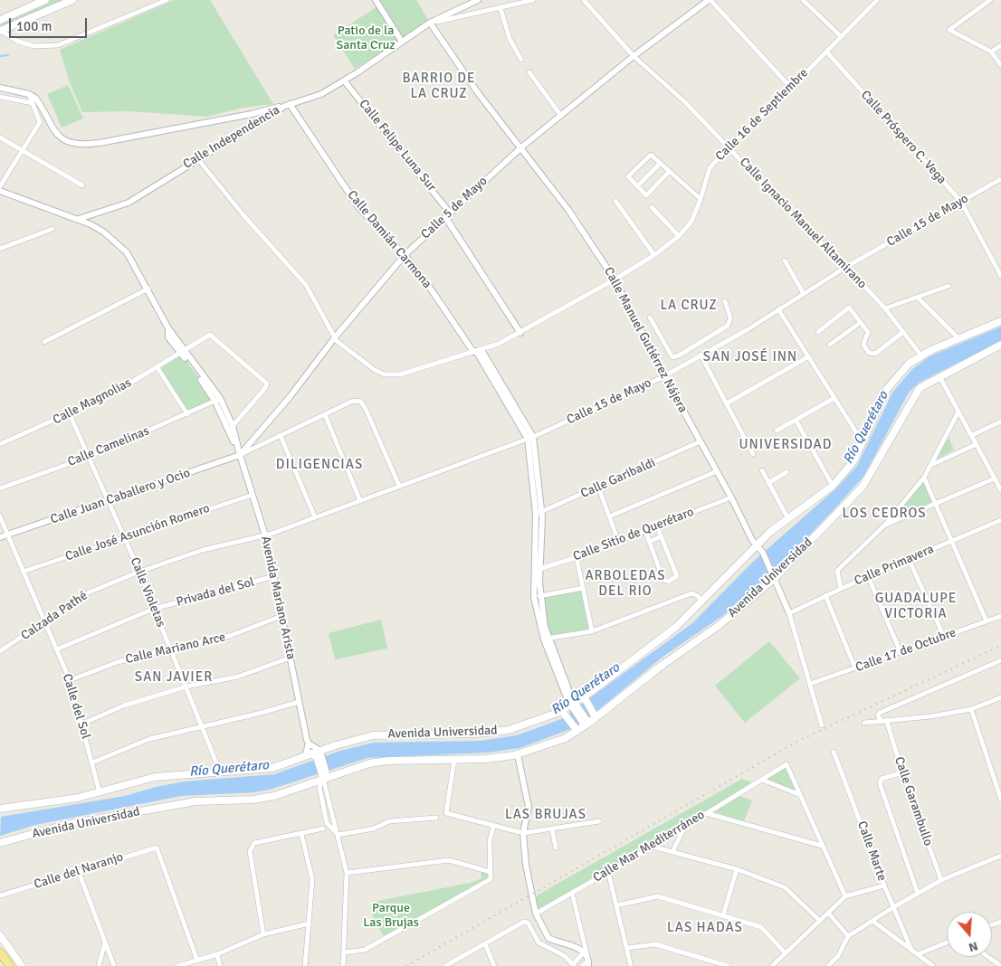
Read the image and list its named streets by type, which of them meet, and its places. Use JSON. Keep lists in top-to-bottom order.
{
  "streets": {
    "main road": ["Avenida Universidad"],
    "street": [
      "Calle 16 de Septiembre",
      "Calle Independencia",
      "Calle Próspero C. Vega",
      "Calle Felipe Luna Sur",
      "Calle 5 de Mayo",
      "Calle 15 de Mayo",
      "Calle Ignacio Manuel Altamirano",
      "Calle Damián Carmona",
      "Calle Manuel Gutiérrez Nájera",
      "Calle Magnolias",
      "Calle Camelinas",
      "Calle Garibaldi",
      "Calle Juan Caballero y Ocio",
      "Calle José Asunción Romero",
      "Calle Sitio de Querétaro",
      "Calle Primavera",
      "Calle Violetas",
      "Privada del Sol",
      "Avenida Mariano Arista",
      "Calzada Pathé",
      "Calle Mariano Arce",
      "Calle 17 de Octubre",
      "Calle del Sol",
      "Calle Garambullo",
      "Calle Mar Mediterráneo",
      "Calle Marte",
      "Calle del Naranjo"
    ]
  },
  "crossings": [
    ["Calle 16 de Septiembre", "Calle Independencia"],
    ["Calle 16 de Septiembre", "Calle Próspero C. Vega"],
    ["Calle 16 de Septiembre", "Calle Felipe Luna Sur"],
    ["Calle 16 de Septiembre", "Calle 5 de Mayo"],
    ["Calle 16 de Septiembre", "Calle Ignacio Manuel Altamirano"],
    ["Calle 16 de Septiembre", "Calle Damián Carmona"],
    ["Calle 16 de Septiembre", "Calle Manuel Gutiérrez Nájera"],
    ["Calle Independencia", "Calle Felipe Luna Sur"],
    ["Calle Independencia", "Calle Damián Carmona"],
    ["Calle Independencia", "Calle Manuel Gutiérrez Nájera"],
    ["Calle Próspero C. Vega", "Calle 15 de Mayo"],
    ["Calle Felipe Luna Sur", "Calle 5 de Mayo"],
    ["Calle 5 de Mayo", "Calle Ignacio Manuel Altamirano"],
    ["Calle 5 de Mayo", "Calle Damián Carmona"],
    ["Calle 5 de Mayo", "Calle Manuel Gutiérrez Nájera"],
    ["Calle 5 de Mayo", "Calle Juan Caballero y Ocio"],
    ["Calle 5 de Mayo", "Avenida Mariano Arista"],
    ["Calle 15 de Mayo", "Calle Ignacio Manuel Altamirano"],
    ["Calle 15 de Mayo", "Calle Damián Carmona"],
    ["Calle 15 de Mayo", "Calle Manuel Gutiérrez Nájera"],
    ["Calle 15 de Mayo", "Avenida Mariano Arista"],
    ["Calle 15 de Mayo", "Calzada Pathé"],
    ["Calle Ignacio Manuel Altamirano", "Avenida Universidad"],
    ["Calle Damián Carmona", "Calle Garibaldi"],
    ["Calle Damián Carmona", "Calle Sitio de Querétaro"],
    ["Calle Damián Carmona", "Avenida Universidad"],
    ["Calle Manuel Gutiérrez Nájera", "Calle Garibaldi"],
    ["Calle Manuel Gutiérrez Nájera", "Calle Sitio de Querétaro"],
    ["Calle Manuel Gutiérrez Nájera", "Avenida Universidad"],
    ["Calle Magnolias", "Calle Violetas"],
    ["Calle Camelinas", "Calle Violetas"],
    ["Calle Juan Caballero y Ocio", "Calle Violetas"],
    ["Calle Juan Caballero y Ocio", "Avenida Mariano Arista"],
    ["Calle Juan Caballero y Ocio", "Calle del Sol"],
    ["Calle José Asunción Romero", "Calle Violetas"],
    ["Calle José Asunción Romero", "Avenida Mariano Arista"],
    ["Calle José Asunción Romero", "Calle del Sol"],
    ["Avenida Universidad", "Calle Violetas"],
    ["Avenida Universidad", "Avenida Mariano Arista"],
    ["Avenida Universidad", "Calle del Sol"],
    ["Calle Violetas", "Privada del Sol"],
    ["Calle Violetas", "Calzada Pathé"],
    ["Calle Violetas", "Calle Mariano Arce"],
    ["Privada del Sol", "Avenida Mariano Arista"],
    ["Privada del Sol", "Calle del Sol"],
    ["Avenida Mariano Arista", "Calzada Pathé"],
    ["Avenida Mariano Arista", "Calle Mariano Arce"],
    ["Calzada Pathé", "Calle del Sol"],
    ["Calle Mariano Arce", "Calle del Sol"]
  ],
  "districts": [
    "BARRIO DE LA CRUZ",
    "LA CRUZ",
    "SAN JOSÉ INN",
    "UNIVERSIDAD",
    "DILIGENCIAS",
    "LOS CEDROS",
    "ARBOLEDAS DEL RIO",
    "GUADALUPE VICTORIA",
    "SAN JAVIER",
    "LAS BRUJAS",
    "LAS HADAS"
  ],
  "water": ["Río Querétaro"],
  "parks": ["Patio de la Santa Cruz", "Parque Las Brujas"],
  "scale_bar": "100 m",
  "north": "bottom"
}
